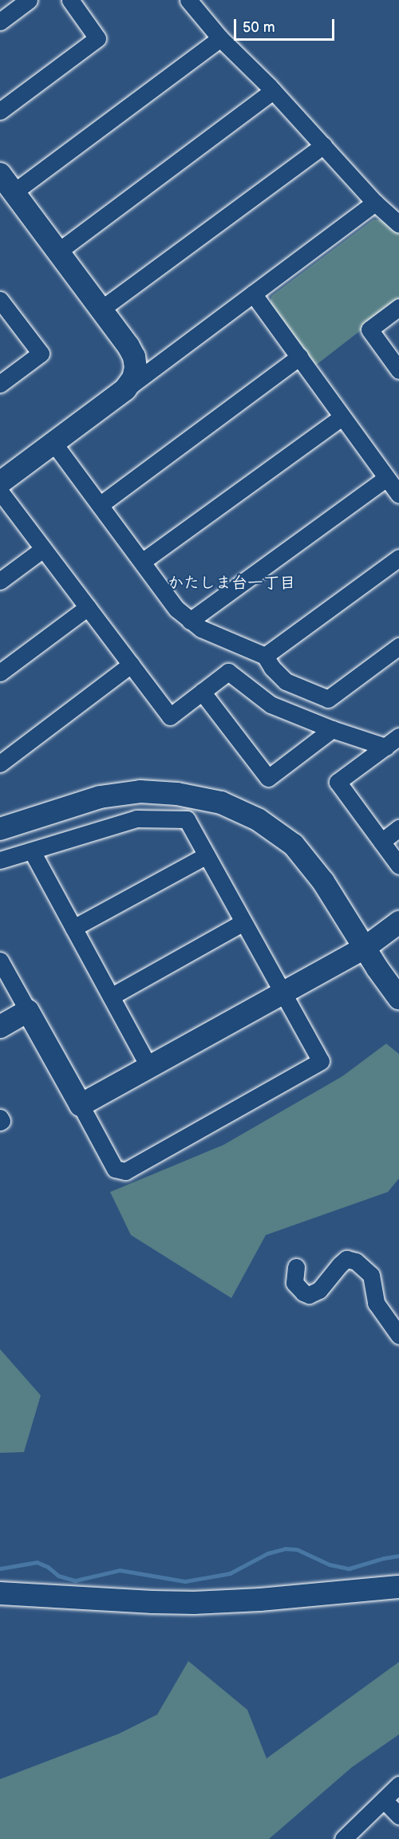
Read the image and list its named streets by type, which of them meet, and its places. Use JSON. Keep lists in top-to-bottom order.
{
  "districts": ["かたしま台一丁目"],
  "scale_bar": "50 m"
}
